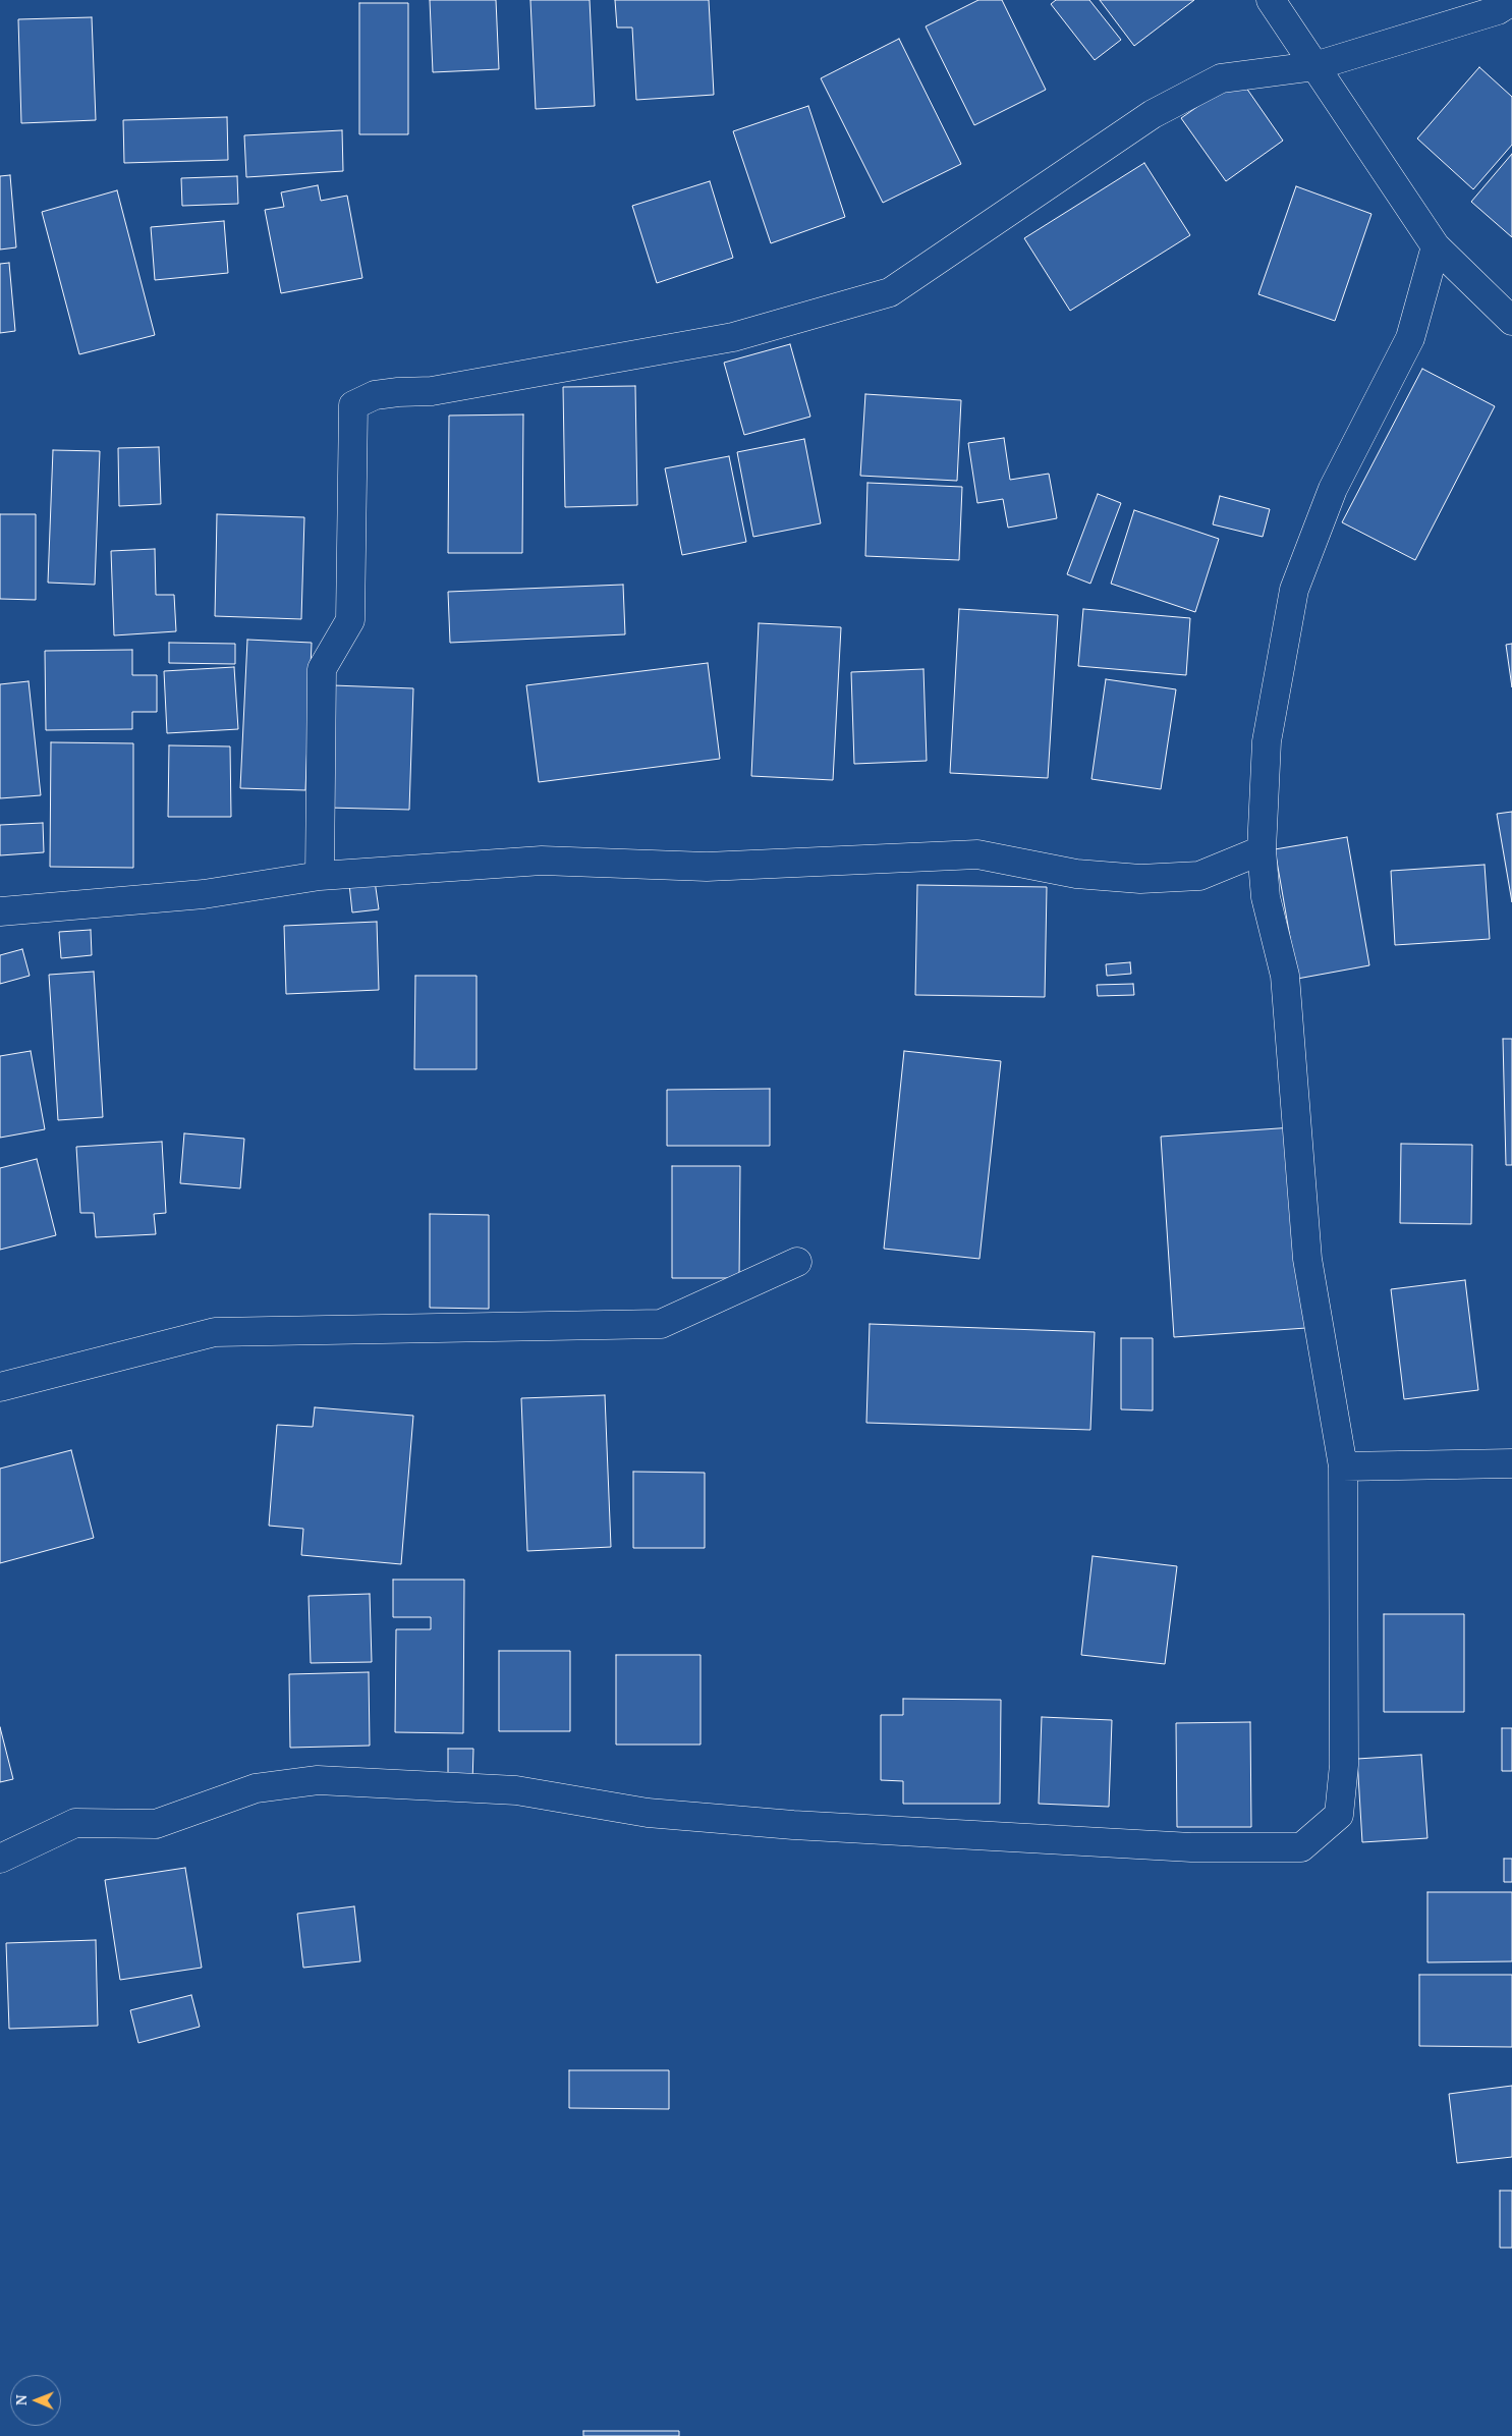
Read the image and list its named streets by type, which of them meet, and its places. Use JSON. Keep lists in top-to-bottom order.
{
  "north": "left"
}
